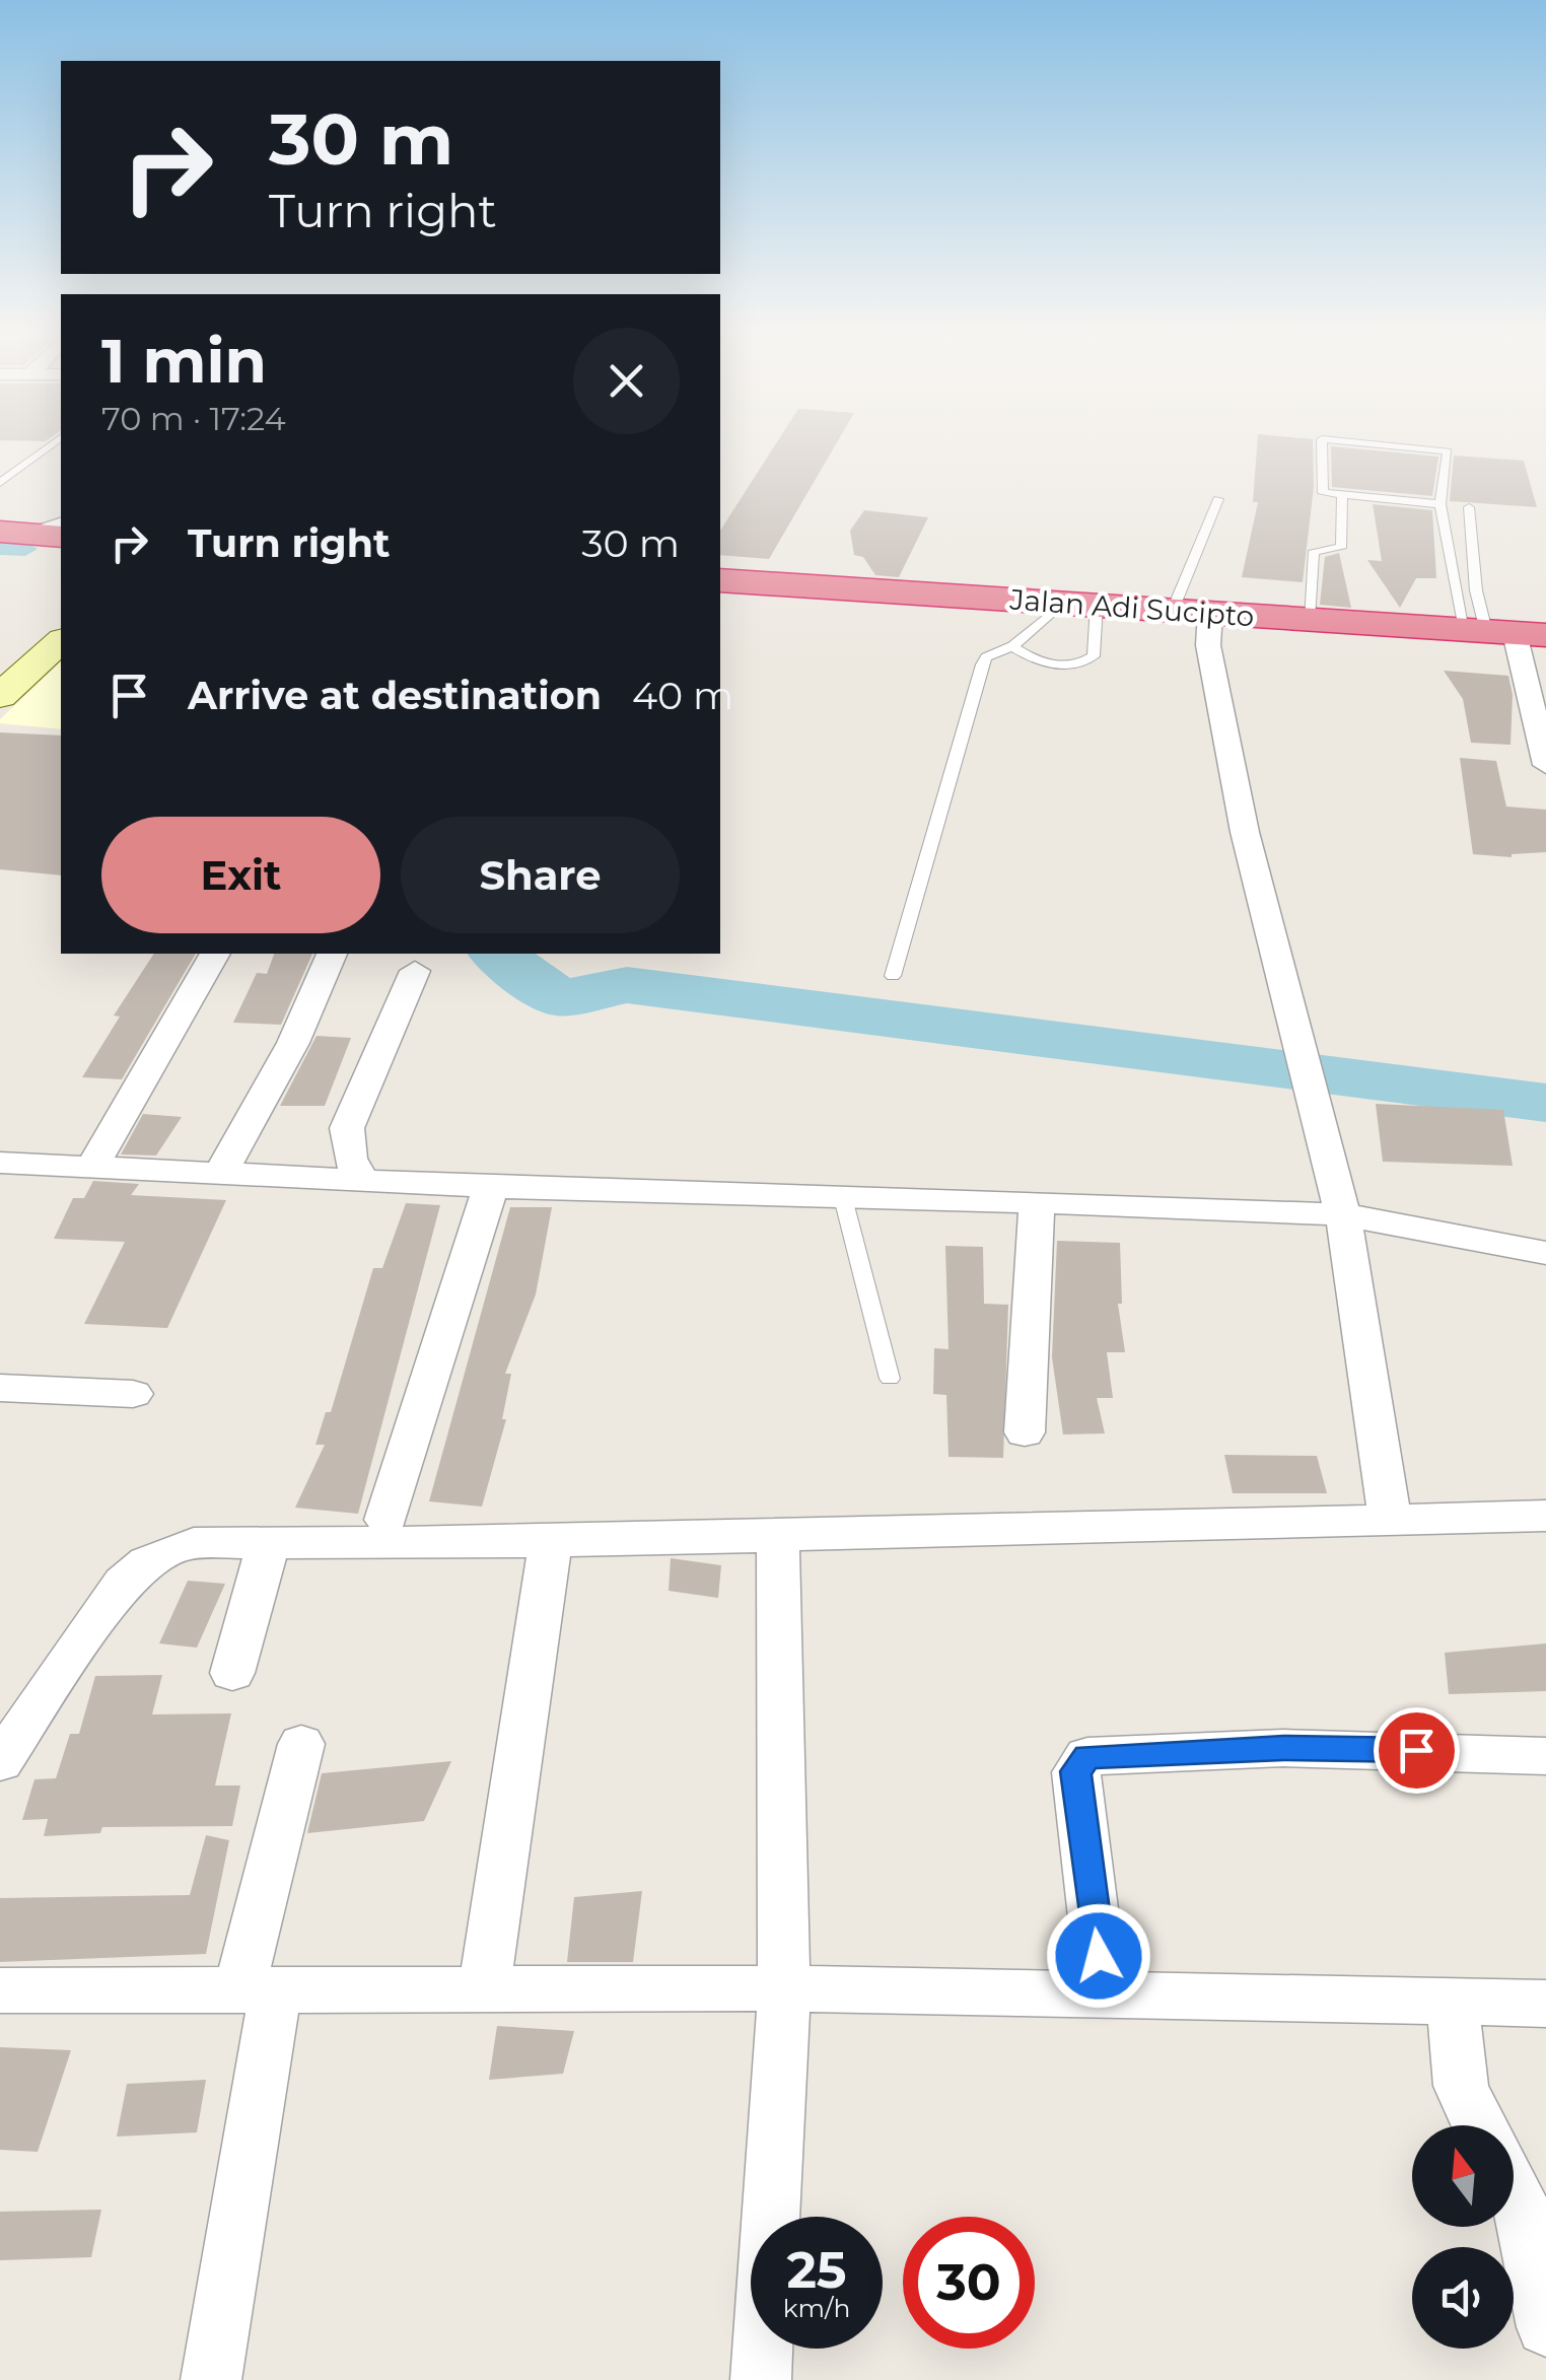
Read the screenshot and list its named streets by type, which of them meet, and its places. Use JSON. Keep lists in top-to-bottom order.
{
  "streets": {
    "highway": ["Jalan Adi Sucipto"]
  },
  "north": "top",
  "page": {
    "turn": ["30 m", "Turn right"],
    "heading": ["1 min", "70 m · 17:24"],
    "list": [
      {
        "name": "Turn right",
        "value": "30 m"
      },
      {
        "name": "Arrive at destination",
        "value": "40 m"
      }
    ],
    "buttons": ["Exit", "Share"],
    "speed": "25 km/h",
    "limit": "30"
  }
}
